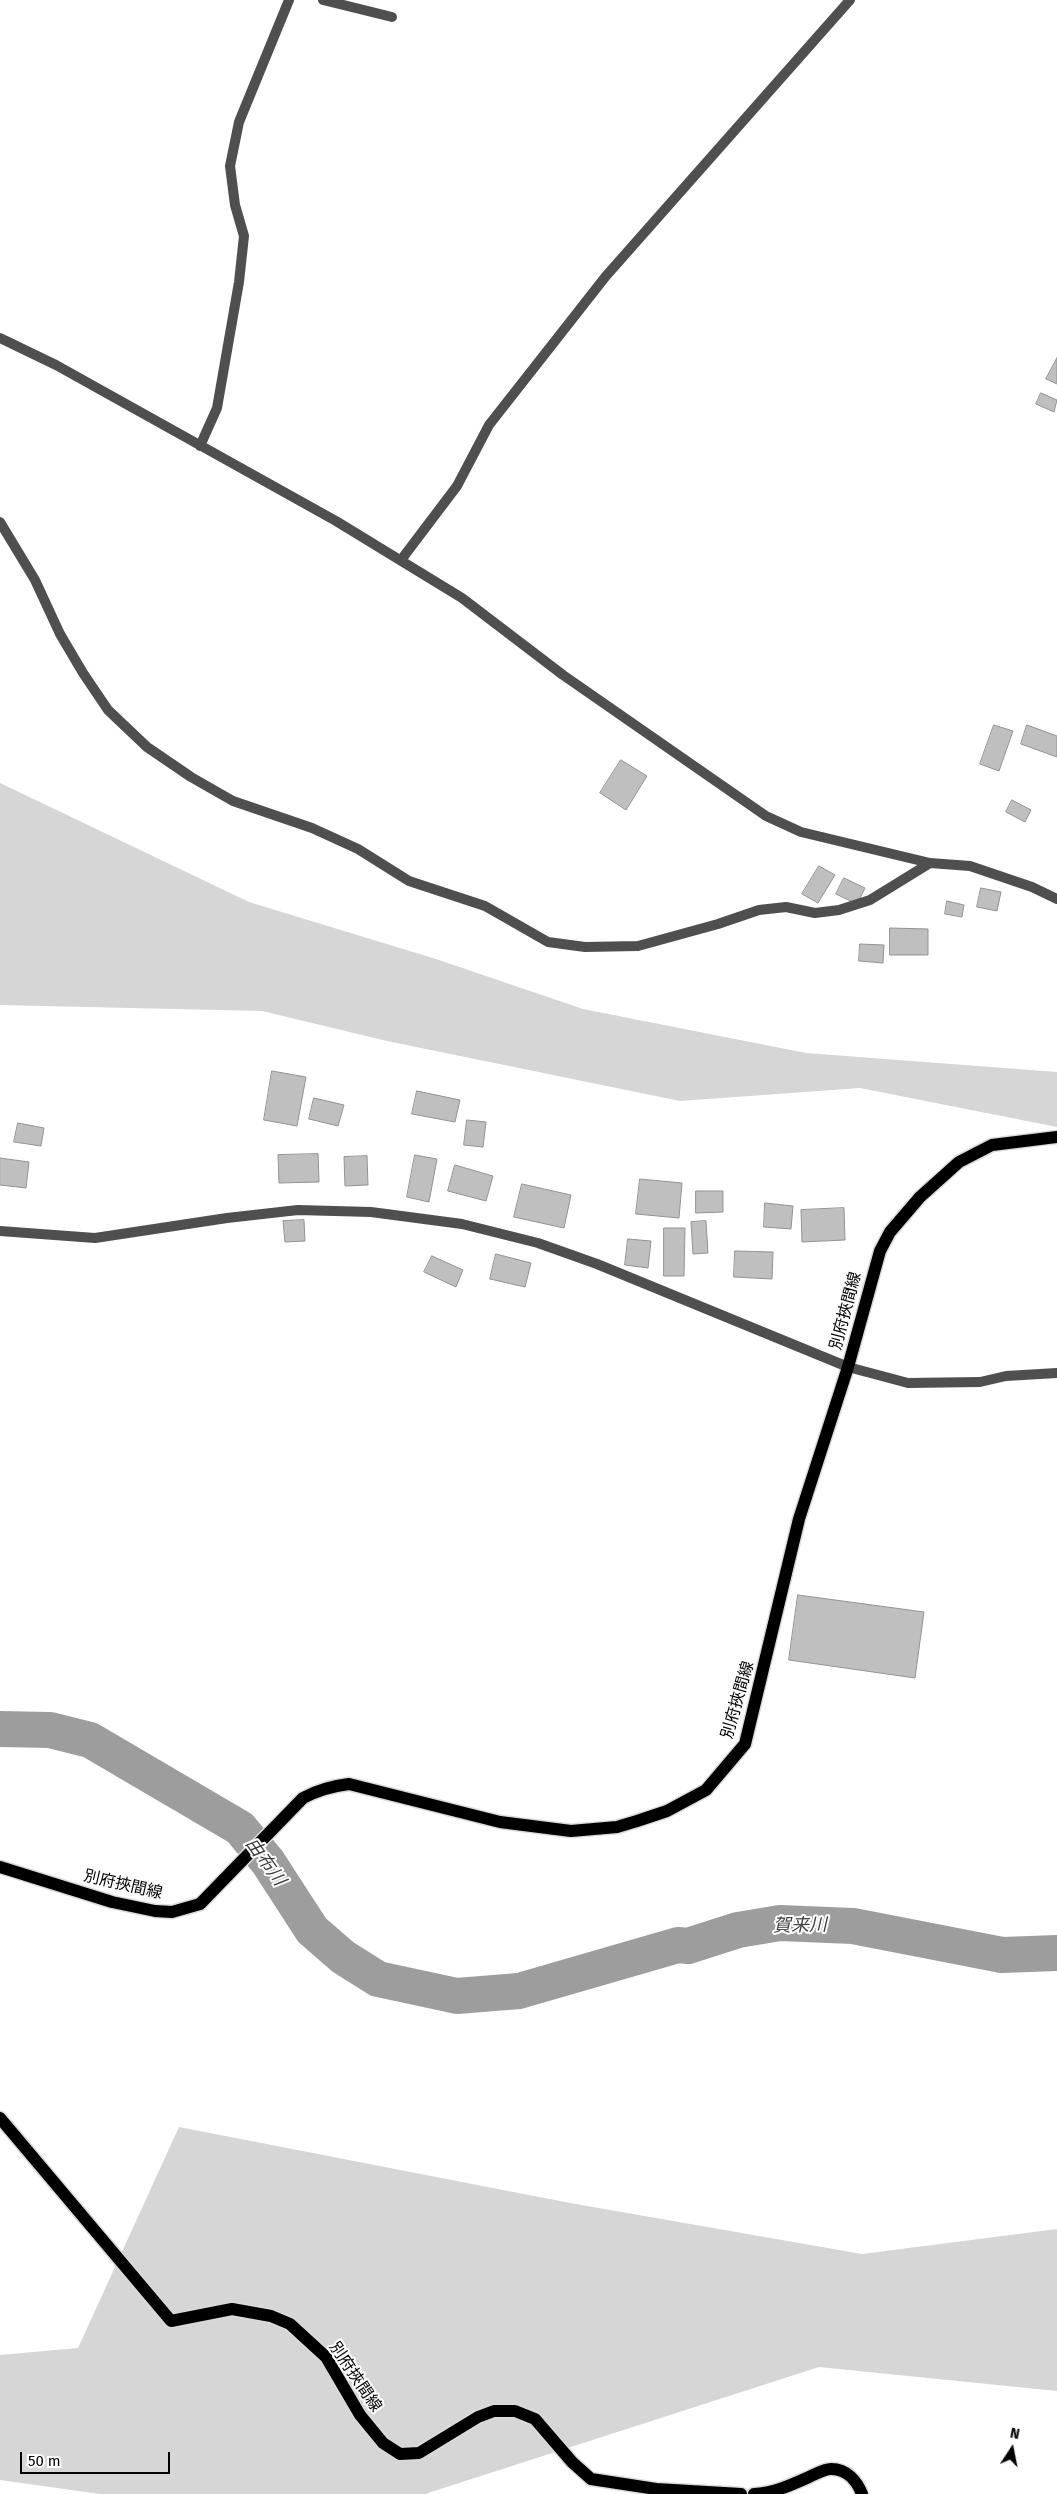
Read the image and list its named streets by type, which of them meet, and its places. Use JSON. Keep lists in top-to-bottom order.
{
  "streets": {
    "main road": ["別府挾間線"]
  },
  "water": ["由布川", "賀来川"],
  "scale_bar": "50 m",
  "north": "top"
}
